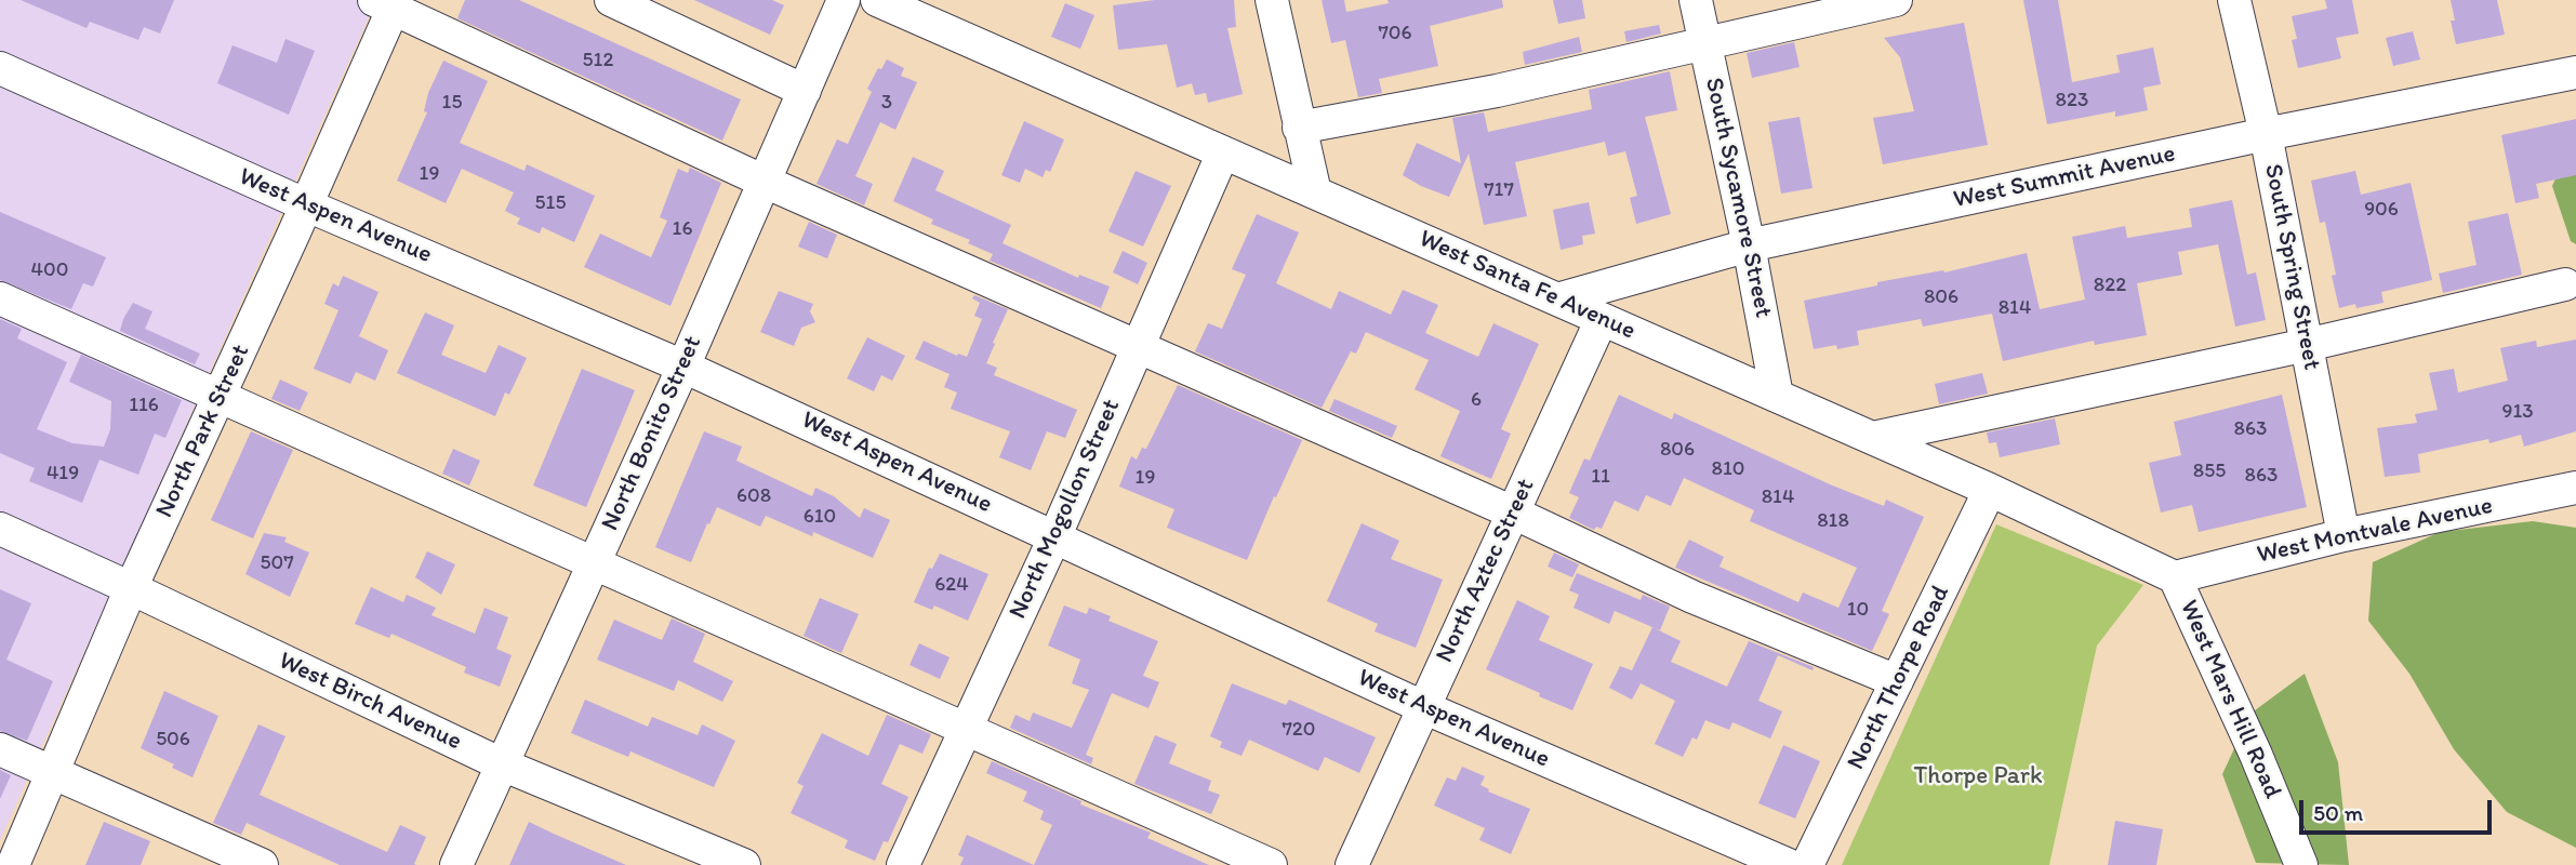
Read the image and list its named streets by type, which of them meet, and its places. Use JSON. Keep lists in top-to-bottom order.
{
  "streets": {
    "street": [
      "West Summit Avenue",
      "South Sycamore Street",
      "West Aspen Avenue",
      "South Spring Street",
      "West Santa Fe Avenue",
      "North Park Street",
      "North Bonito Street",
      "North Mogollon Street",
      "West Montvale Avenue",
      "North Aztec Street",
      "North Thorpe Road",
      "West Mars Hill Road",
      "West Birch Avenue"
    ]
  },
  "crossings": [
    ["West Summit Avenue", "South Sycamore Street"],
    ["West Summit Avenue", "South Spring Street"],
    ["West Summit Avenue", "West Santa Fe Avenue"],
    ["South Sycamore Street", "West Santa Fe Avenue"],
    ["West Aspen Avenue", "North Park Street"],
    ["West Aspen Avenue", "North Bonito Street"],
    ["West Aspen Avenue", "North Mogollon Street"],
    ["West Aspen Avenue", "North Aztec Street"],
    ["South Spring Street", "West Montvale Avenue"],
    ["West Santa Fe Avenue", "North Mogollon Street"],
    ["West Santa Fe Avenue", "West Montvale Avenue"],
    ["West Santa Fe Avenue", "North Aztec Street"],
    ["West Santa Fe Avenue", "North Thorpe Road"],
    ["West Santa Fe Avenue", "West Mars Hill Road"],
    ["North Park Street", "West Birch Avenue"],
    ["North Bonito Street", "West Birch Avenue"],
    ["West Montvale Avenue", "West Mars Hill Road"]
  ],
  "parks": ["Thorpe Park"],
  "house_numbers": [
    "706",
    "512",
    "823",
    "15",
    "3",
    "19",
    "717",
    "515",
    "906",
    "16",
    "400",
    "822",
    "806",
    "814",
    "6",
    "116",
    "913",
    "863",
    "806",
    "810",
    "855",
    "419",
    "863",
    "11",
    "19",
    "608",
    "814",
    "610",
    "818",
    "507",
    "624",
    "10",
    "720",
    "506"
  ],
  "scale_bar": "50 m"
}
